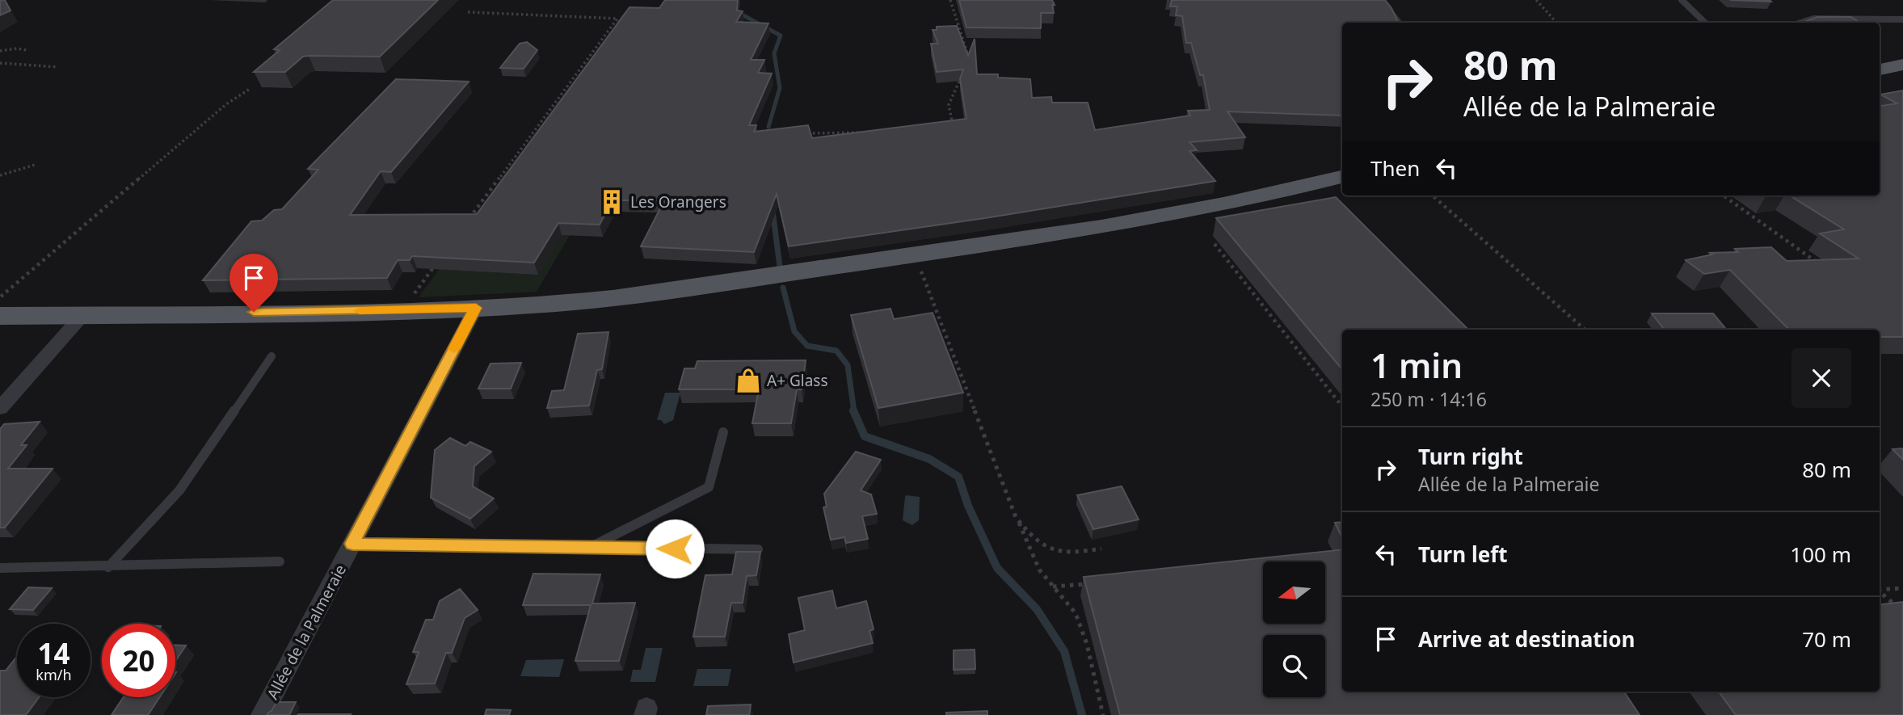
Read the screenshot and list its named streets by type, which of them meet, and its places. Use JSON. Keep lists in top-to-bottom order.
{
  "streets": {
    "street": ["Allée de la Palmeraie"]
  },
  "places": {
    "building": ["Les Orangers"],
    "shop": ["A+ Glass"]
  },
  "north": "left",
  "page": {
    "turn": ["80 m", "Allée de la Palmeraie"],
    "then": "Then",
    "heading": ["1 min", "250 m · 14:16"],
    "list": [
      {
        "name": "Turn right",
        "note": "Allée de la Palmeraie",
        "value": "80 m"
      },
      {
        "name": "Turn left",
        "value": "100 m"
      },
      {
        "name": "Arrive at destination",
        "value": "70 m"
      }
    ],
    "speed": "14 km/h",
    "limit": "20"
  }
}
